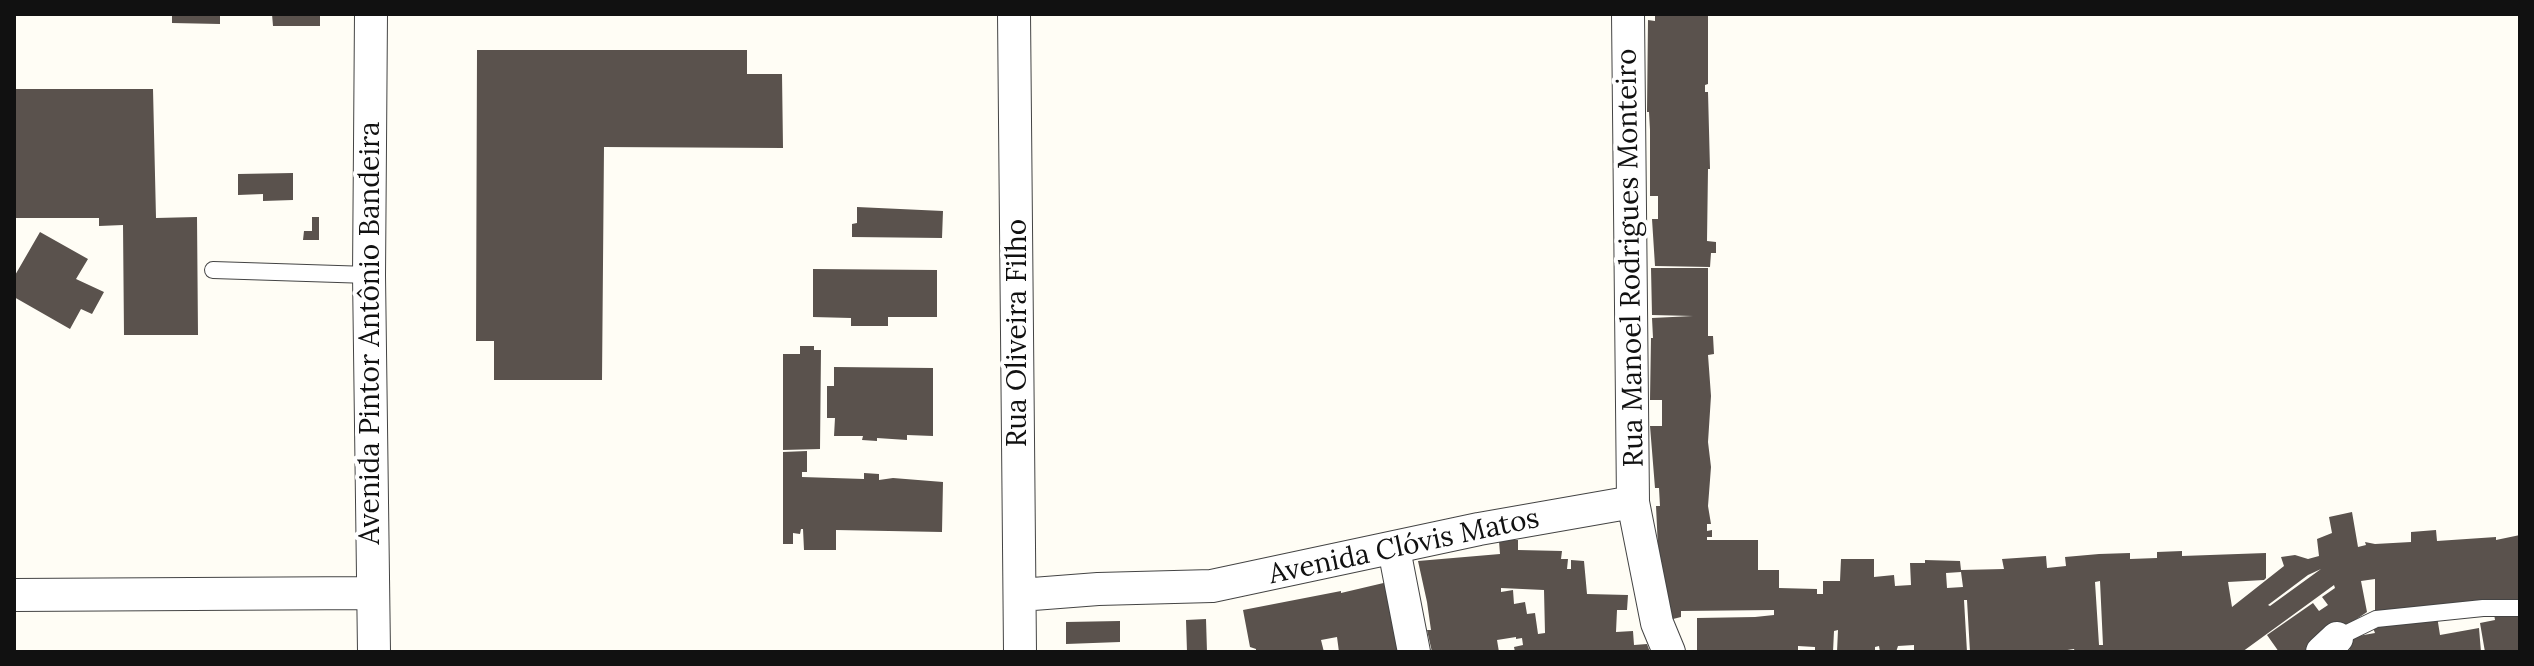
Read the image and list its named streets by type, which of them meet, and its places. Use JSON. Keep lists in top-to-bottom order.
{
  "streets": {
    "street": [
      "Rua Manoel Rodrigues Monteiro",
      "Avenida Pintor Antônio Bandeira",
      "Rua Oliveira Filho",
      "Avenida Clóvis Matos"
    ]
  },
  "crossings": [
    ["Rua Manoel Rodrigues Monteiro", "Avenida Clóvis Matos"],
    ["Rua Oliveira Filho", "Avenida Clóvis Matos"]
  ]
}
